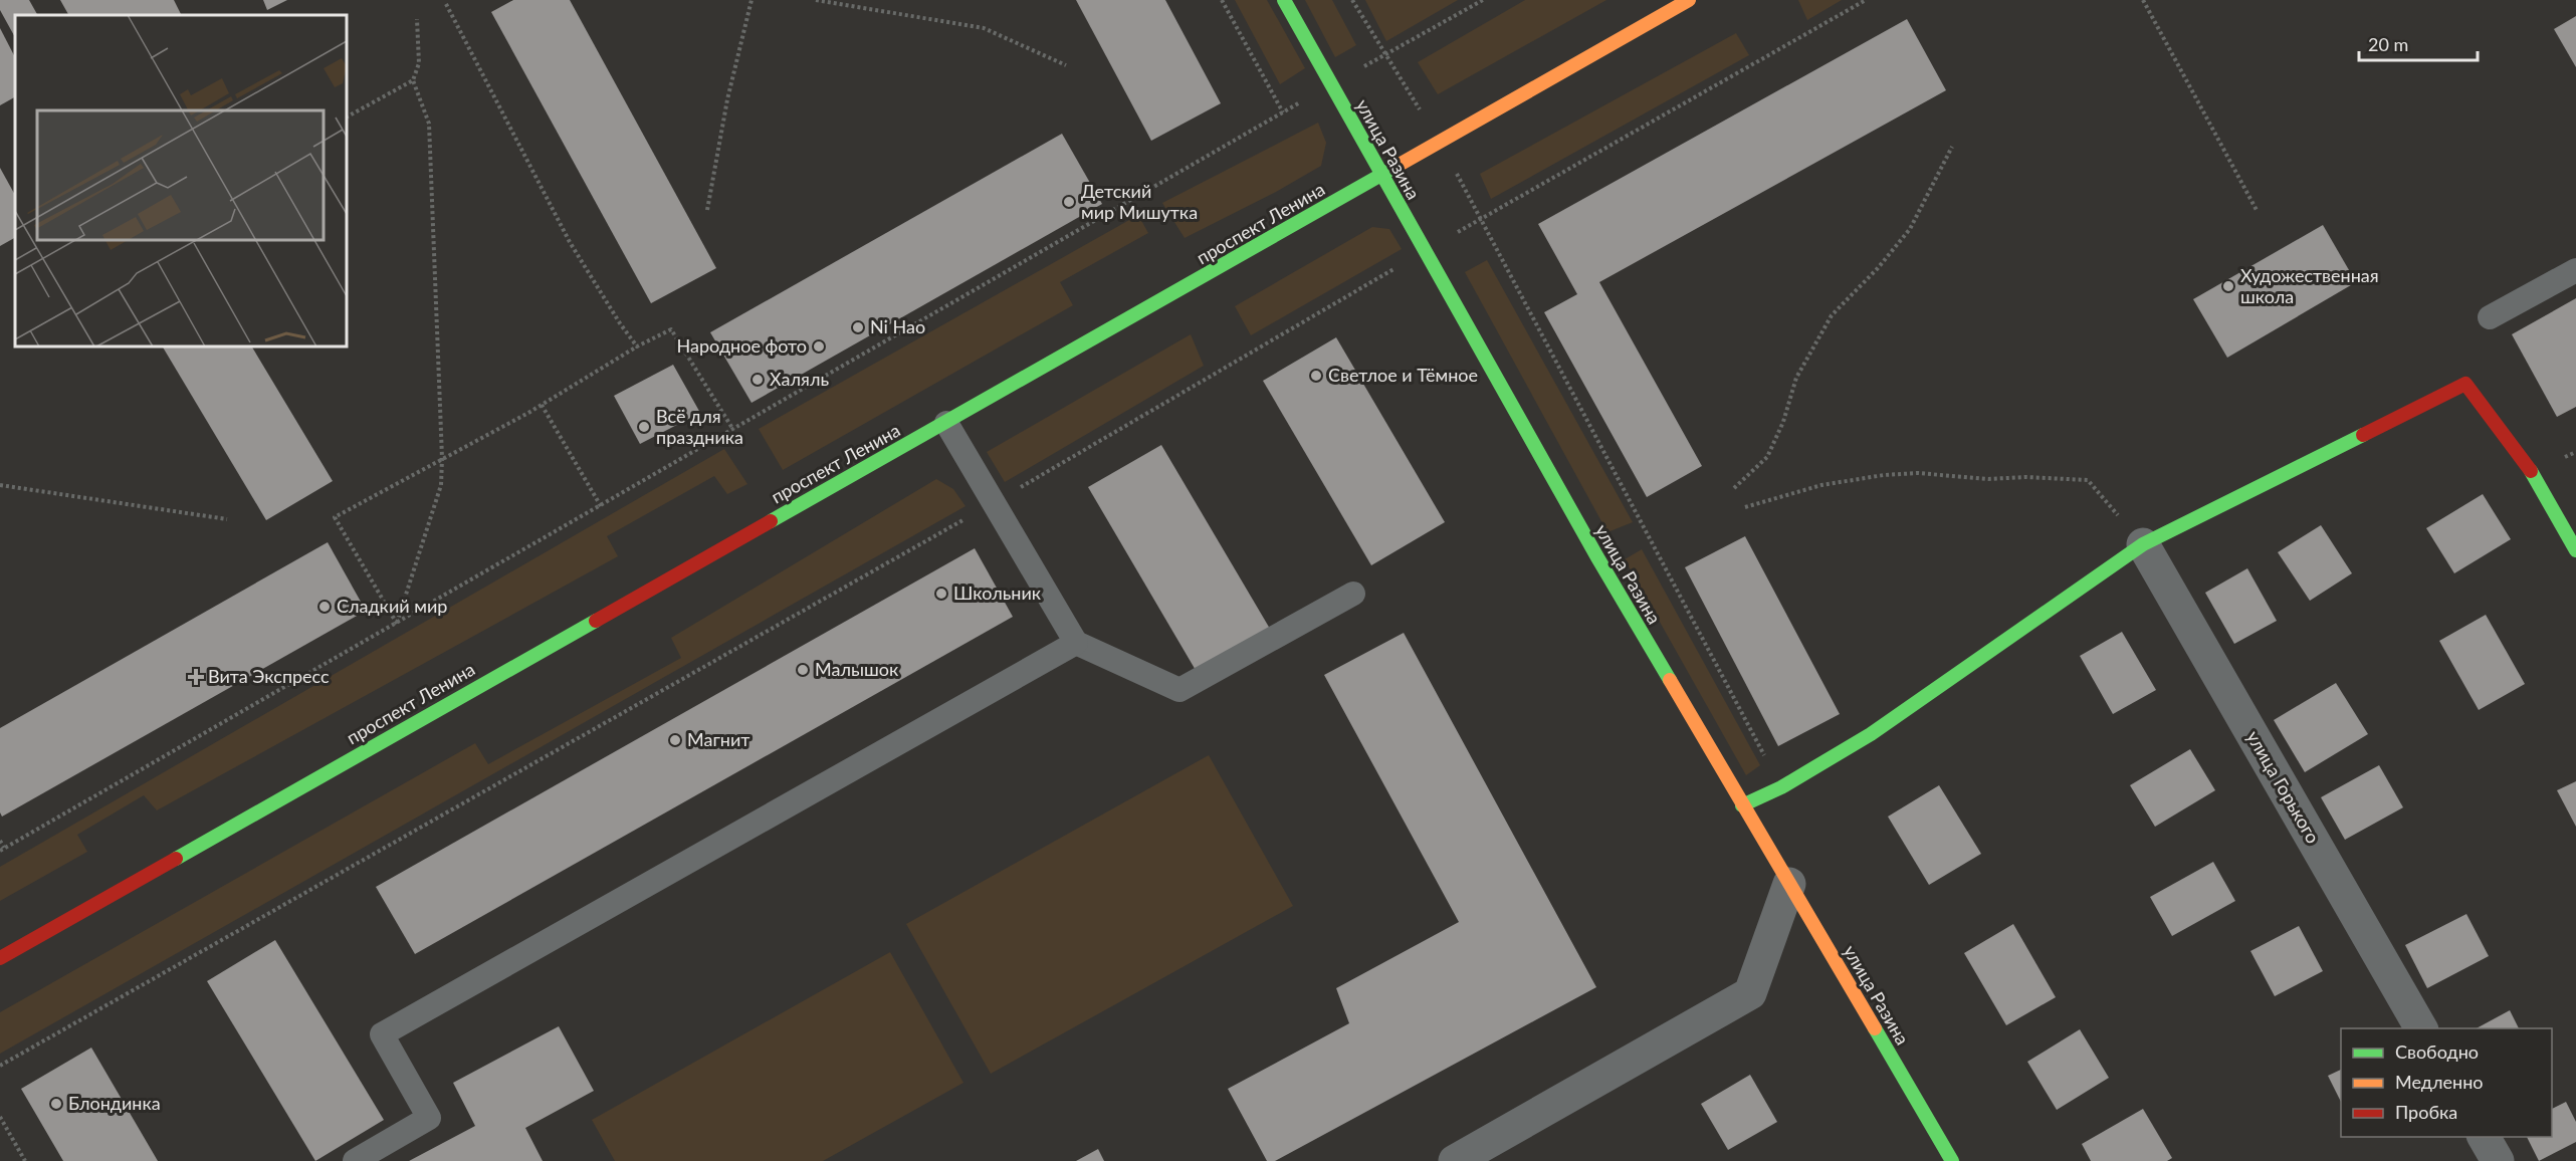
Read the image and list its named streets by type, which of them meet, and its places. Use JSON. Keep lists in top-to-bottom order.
{
  "streets": {
    "street": ["улица Разина", "проспект Ленина", "улица Горького"]
  },
  "crossings": [
    ["улица Разина", "проспект Ленина"]
  ],
  "places": {
    "other": [
      "Детский мир Мишутка",
      "Художественная школа",
      "Ni Hao",
      "Народное фото",
      "Светлое и Тёмное",
      "Халяль",
      "Всё для праздника",
      "Школьник",
      "Сладкий мир",
      "Малышок",
      "Магнит",
      "Блондинка"
    ],
    "health": ["Вита Экспресс"]
  },
  "legend": ["Свободно", "Медленно", "Пробка"],
  "scale_bar": "20 m"
}
